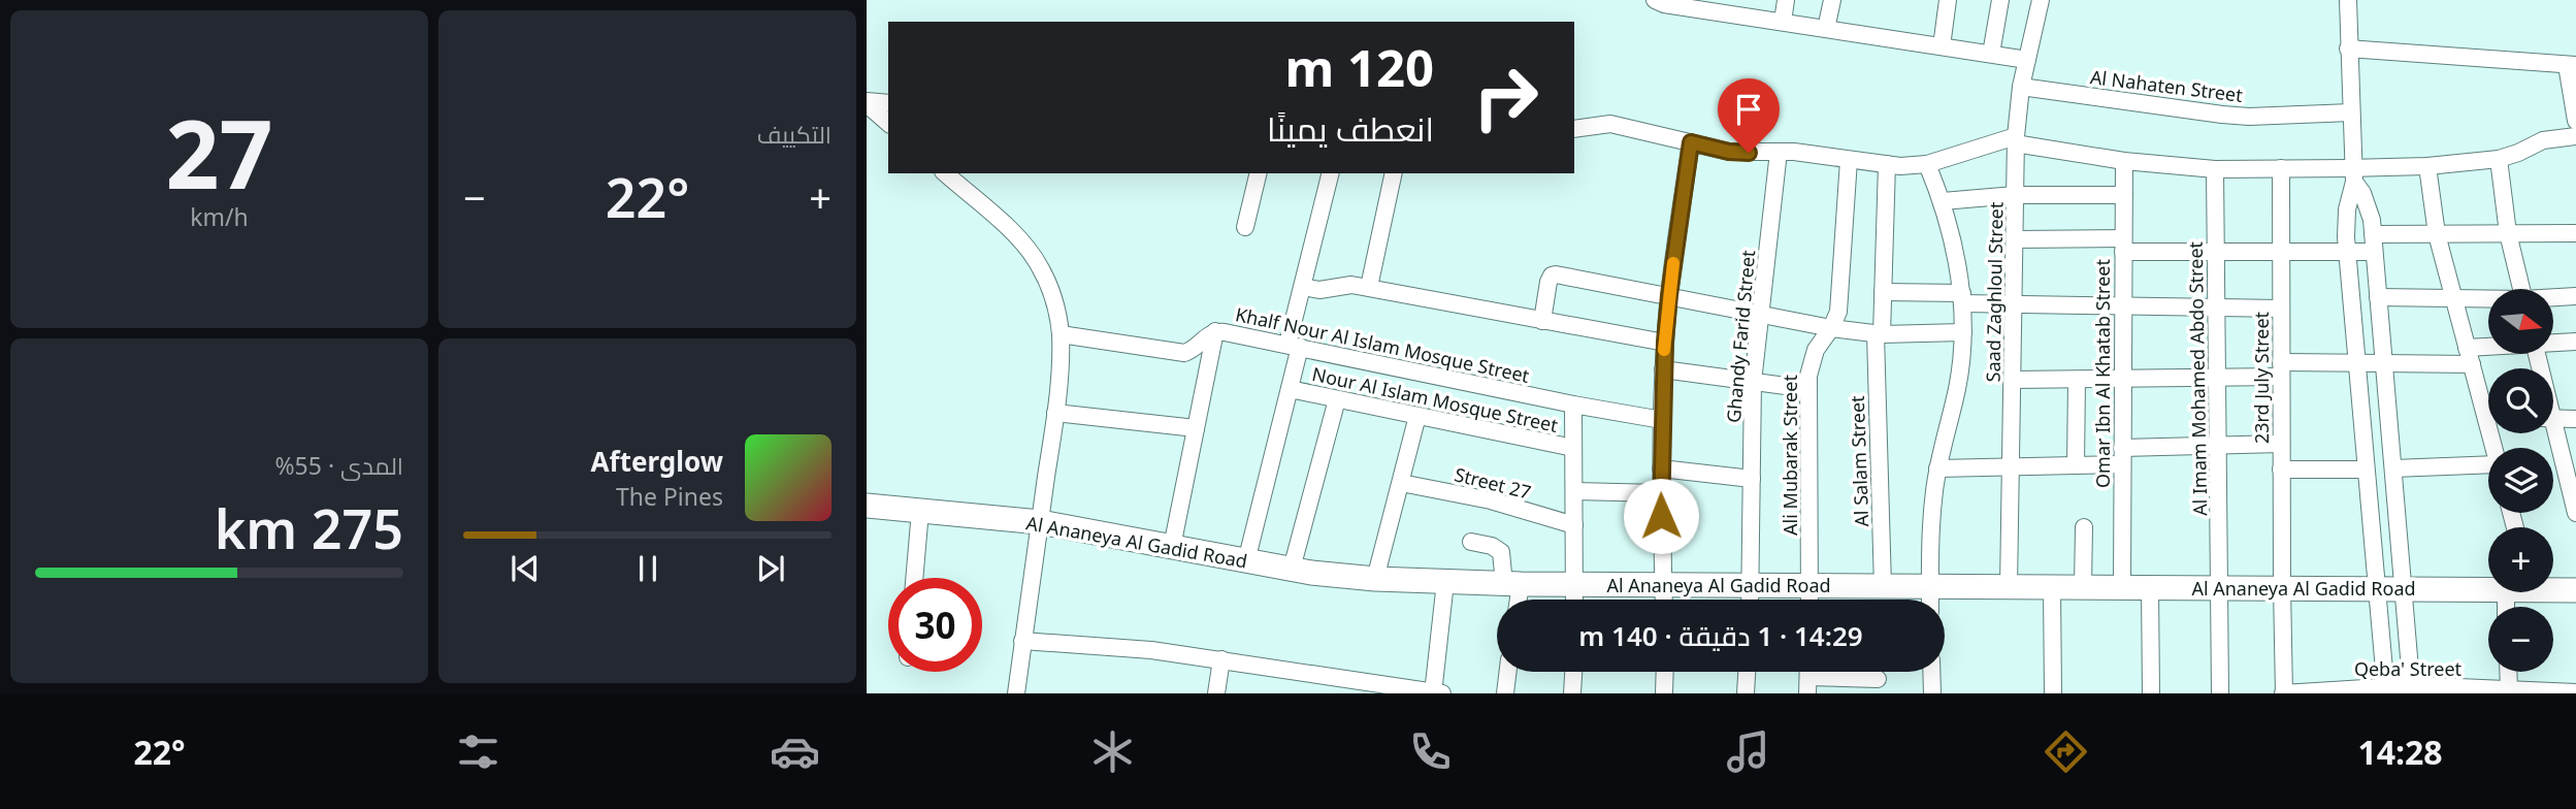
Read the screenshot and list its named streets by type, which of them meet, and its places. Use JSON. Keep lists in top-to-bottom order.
{
  "streets": {
    "street": [
      "Al Nahaten Street",
      "Saad Zaghloul Street",
      "Ghandy Farid Street",
      "Khalf Nour Al Islam Mosque Street",
      "Omar Ibn Al Khatab Street",
      "23rd July Street",
      "Al Imam Mohamed Abdo Street",
      "Nour Al Islam Mosque Street",
      "Ali Mubarak Street",
      "Al Salam Street",
      "Street 27",
      "Al Ananeya Al Gadid Road",
      "Qeba' Street"
    ]
  },
  "crossings": [
    ["Al Nahaten Street", "Saad Zaghloul Street"],
    ["Saad Zaghloul Street", "Al Ananeya Al Gadid Road"],
    ["Ghandy Farid Street", "Al Ananeya Al Gadid Road"],
    ["Omar Ibn Al Khatab Street", "Al Ananeya Al Gadid Road"],
    ["23rd July Street", "Al Ananeya Al Gadid Road"],
    ["23rd July Street", "Qeba' Street"],
    ["Al Imam Mohamed Abdo Street", "Al Ananeya Al Gadid Road"],
    ["Ali Mubarak Street", "Al Ananeya Al Gadid Road"],
    ["Al Salam Street", "Al Ananeya Al Gadid Road"]
  ],
  "north": "right",
  "page": {
    "tile": [
      "التكييف",
      ["27", "km/h"],
      ["المدى · 55%", "275 km"]
    ],
    "turn": ["120 m", "انعطف يمينًا"],
    "heat": ["−", "22°", "+"],
    "map_buttons": ["+", "−"],
    "song": ["Afterglow", "The Pines"],
    "limit": "30",
    "trip": "14:29 · 1 دقيقة · 140 m",
    "tabs": ["14:28", "22°"]
  }
}
